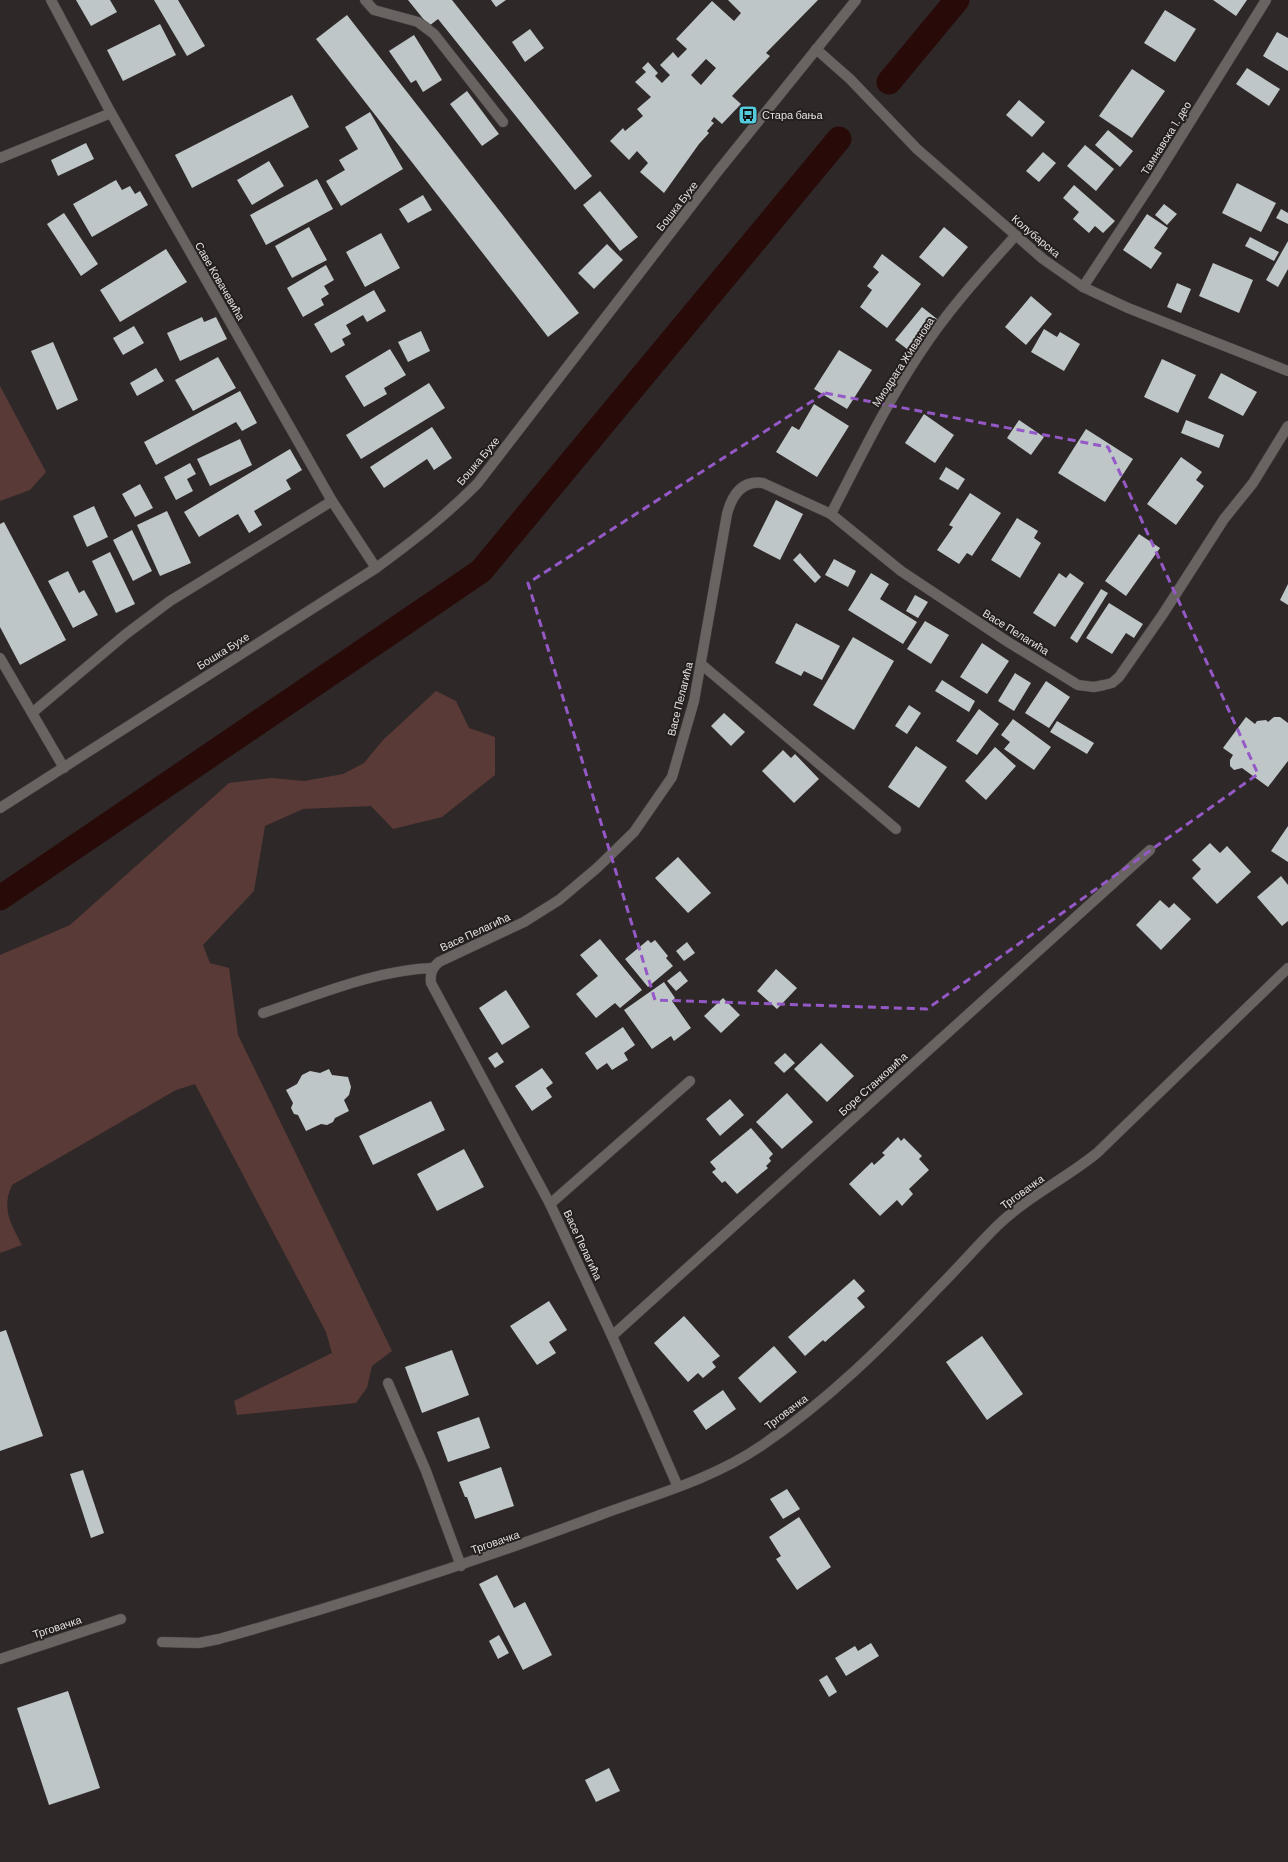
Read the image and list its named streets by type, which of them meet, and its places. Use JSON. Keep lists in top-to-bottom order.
{
  "streets": {
    "street": [
      "Тамнавска 1. део",
      "Бошка Бухе",
      "Колубарска",
      "Саве Ковачевића",
      "Миодрага Живанова",
      "Васе Пелагића",
      "Боре Станковића",
      "Трговачка"
    ]
  },
  "crossings": [
    ["Тамнавска 1. део", "Колубарска"],
    ["Бошка Бухе", "Колубарска"],
    ["Бошка Бухе", "Саве Ковачевића"],
    ["Колубарска", "Миодрага Живанова"],
    ["Миодрага Живанова", "Васе Пелагића"],
    ["Васе Пелагића", "Боре Станковића"],
    ["Васе Пелагића", "Трговачка"]
  ],
  "places": {
    "bus stop": ["Стара бања"]
  }
}
